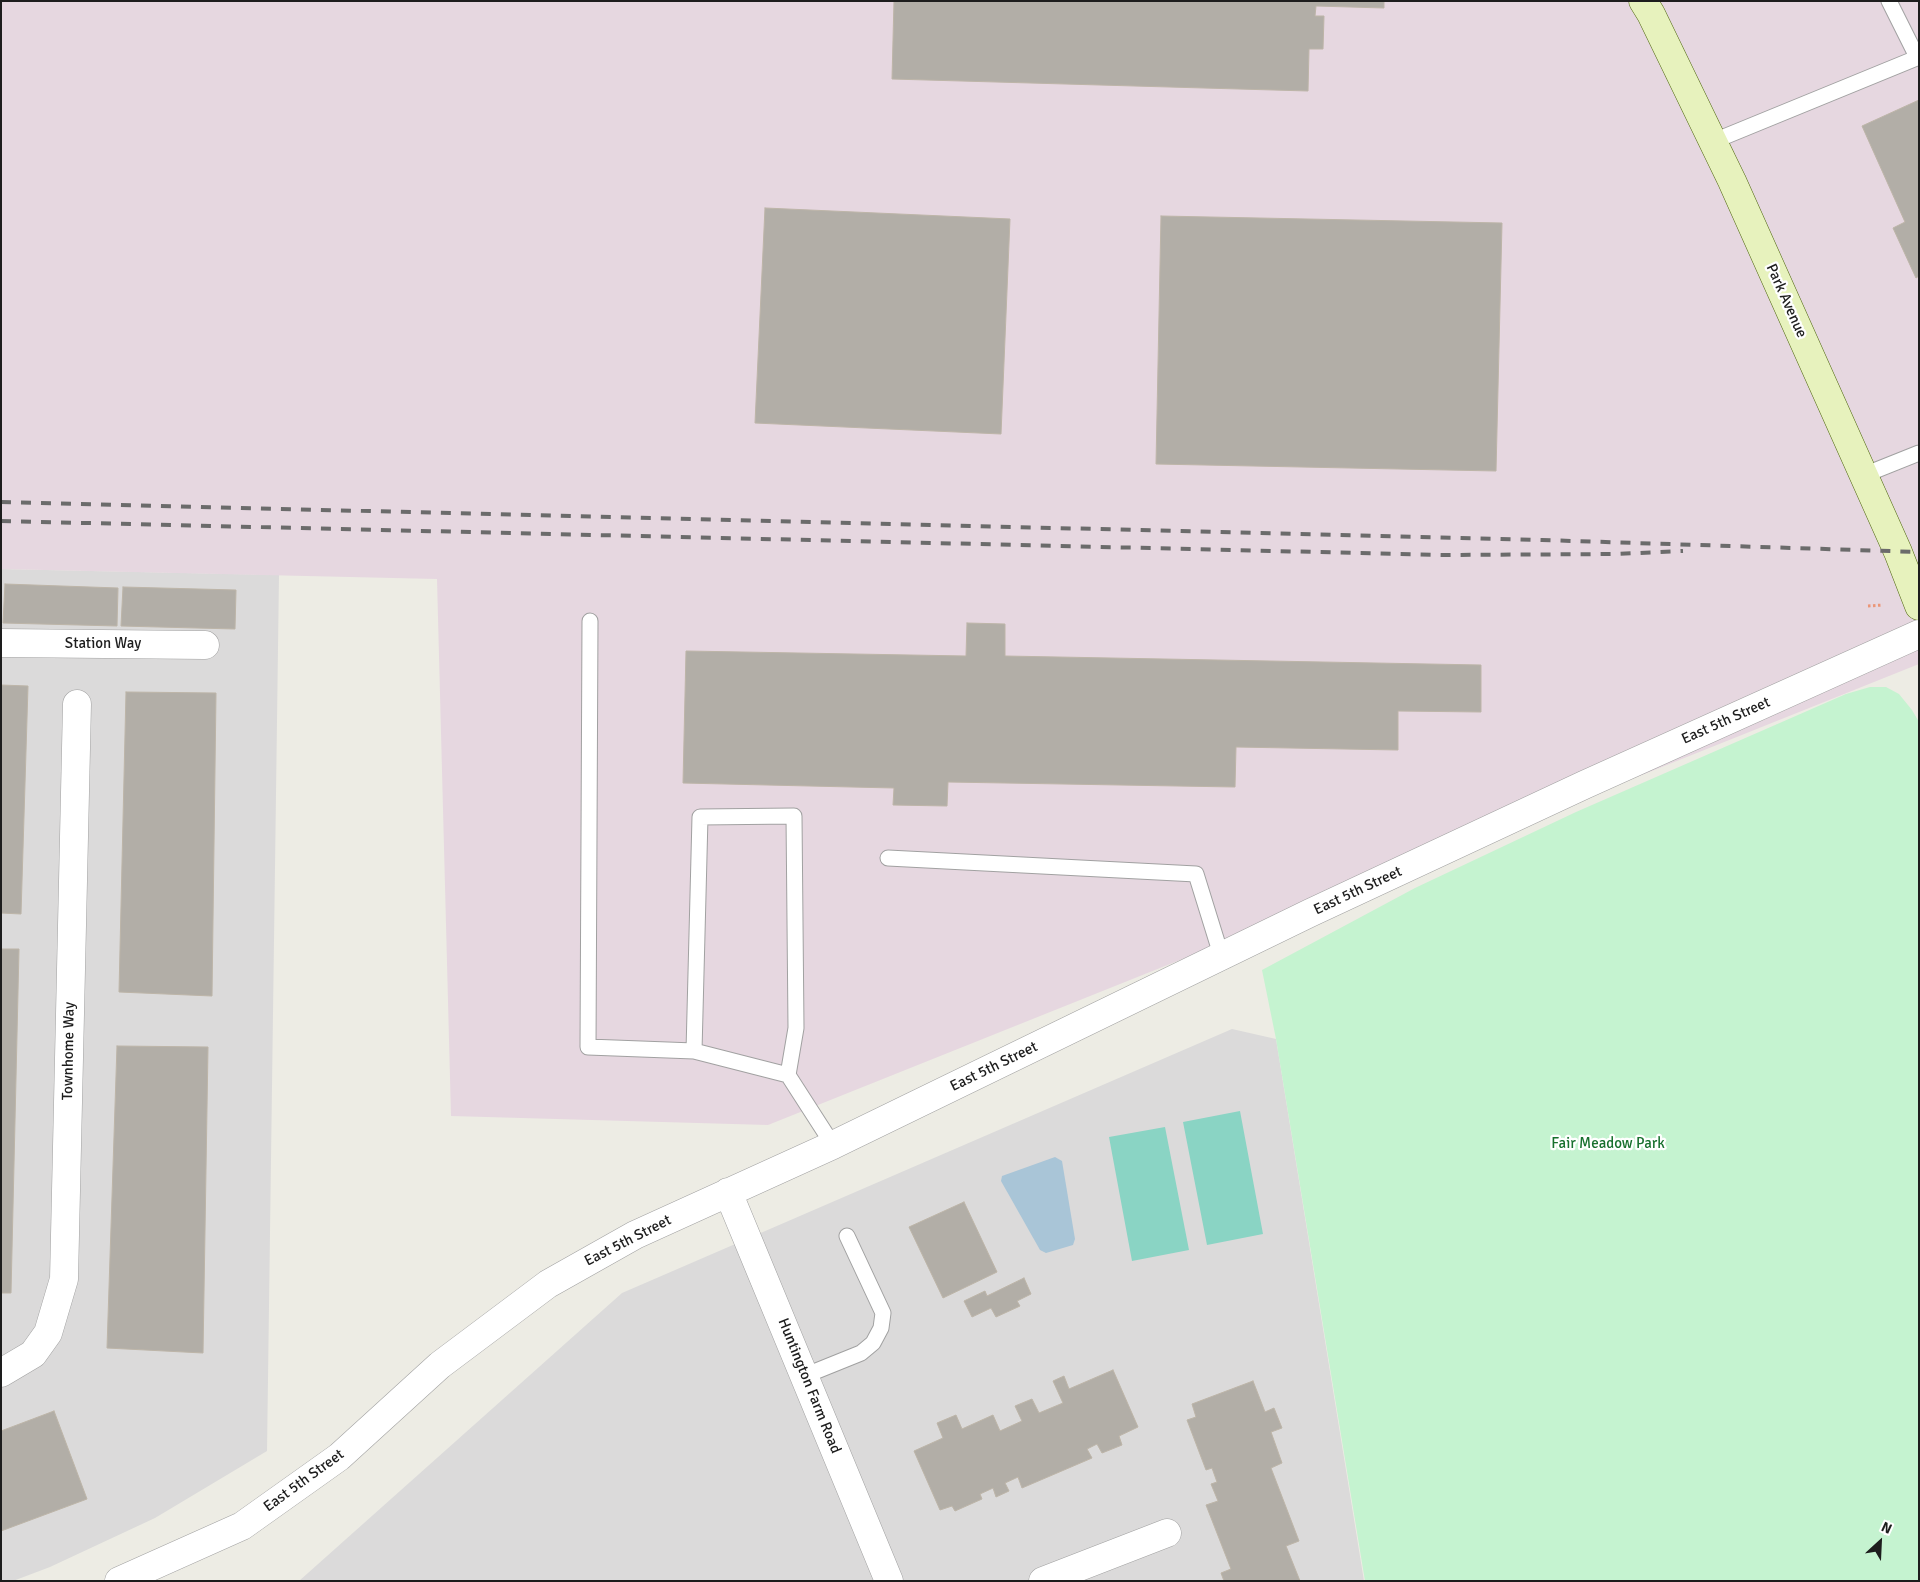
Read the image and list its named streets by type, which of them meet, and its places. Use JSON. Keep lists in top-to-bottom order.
{
  "streets": {
    "main road": ["Park Avenue"],
    "street": [
      "Station Way",
      "East 5th Street",
      "Townhome Way",
      "Huntington Farm Road"
    ]
  },
  "crossings": [
    ["East 5th Street", "Huntington Farm Road"]
  ],
  "parks": ["Fair Meadow Park"],
  "north": "top right"
}
